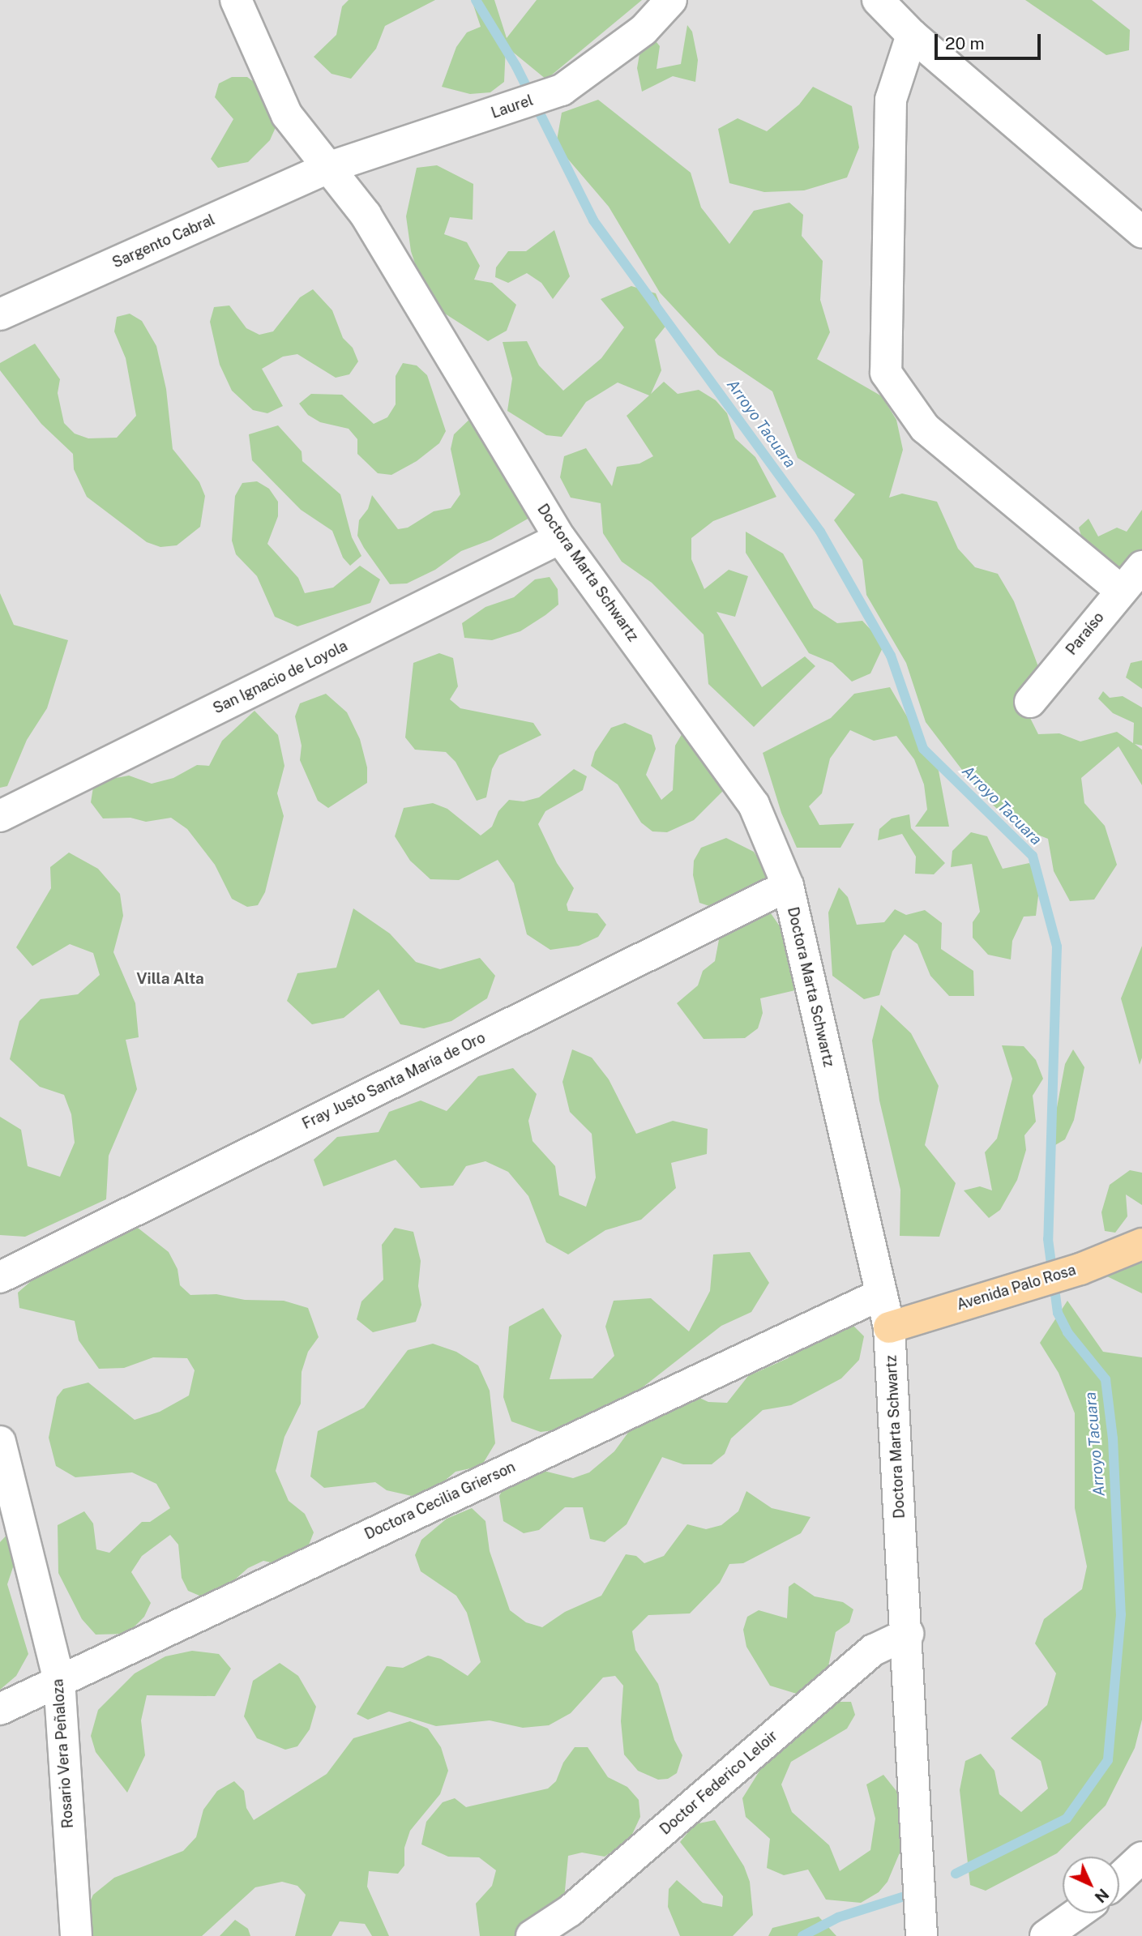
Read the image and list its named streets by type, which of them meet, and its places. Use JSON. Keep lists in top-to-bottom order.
{
  "streets": {
    "main road": ["Avenida Palo Rosa"],
    "street": [
      "Laurel",
      "Sargento Cabral",
      "Doctora Marta Schwartz",
      "Paraíso",
      "San Ignacio de Loyola",
      "Fray Justo Santa María de Oro",
      "Doctora Cecilia Grierson",
      "Rosario Vera Peñaloza",
      "Doctor Federico Leloir"
    ]
  },
  "crossings": [
    ["Laurel", "Sargento Cabral"],
    ["Laurel", "Doctora Marta Schwartz"],
    ["Sargento Cabral", "Doctora Marta Schwartz"],
    ["Doctora Marta Schwartz", "San Ignacio de Loyola"],
    ["Doctora Marta Schwartz", "Fray Justo Santa María de Oro"],
    ["Doctora Marta Schwartz", "Avenida Palo Rosa"],
    ["Doctora Marta Schwartz", "Doctora Cecilia Grierson"],
    ["Doctora Marta Schwartz", "Doctor Federico Leloir"],
    ["Doctora Cecilia Grierson", "Rosario Vera Peñaloza"]
  ],
  "districts": ["Villa Alta"],
  "water": ["Arroyo Tacuara"],
  "scale_bar": "20 m",
  "north": "bottom right"
}
